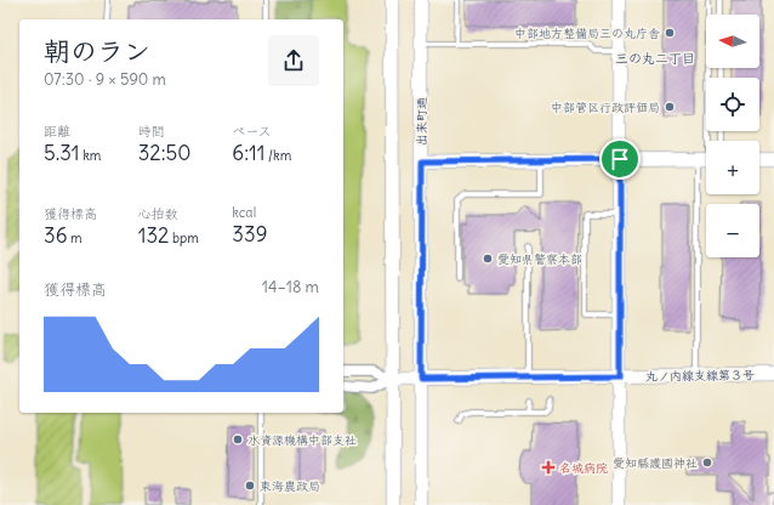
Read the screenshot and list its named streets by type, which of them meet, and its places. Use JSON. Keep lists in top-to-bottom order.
{
  "streets": {
    "street": ["出来町通", "丸ノ内線支線第３号"]
  },
  "crossings": [
    ["出来町通", "丸ノ内線支線第３号"]
  ],
  "districts": ["三の丸二丁目"],
  "places": {
    "other": [
      "中部地方整備局三の丸庁舎",
      "中部管区行政評価局",
      "愛知県警察本部",
      "水資源機構中部支社",
      "愛知縣護國神社",
      "東海農政局"
    ],
    "health": ["名城病院"]
  },
  "north": "left",
  "page": {
    "map_buttons": ["+", "−"],
    "heading": ["朝のラン", "07:30 · 9 × 590 m"],
    "stats": [
      ["距離", "5.31 km"],
      ["時間", "32:50"],
      ["ペース", "6:11 /km"],
      ["獲得標高", "36 m"],
      ["心拍数", "132 bpm"],
      ["kcal", "339"]
    ],
    "chart": ["獲得標高", "14–18 m"]
  }
}
